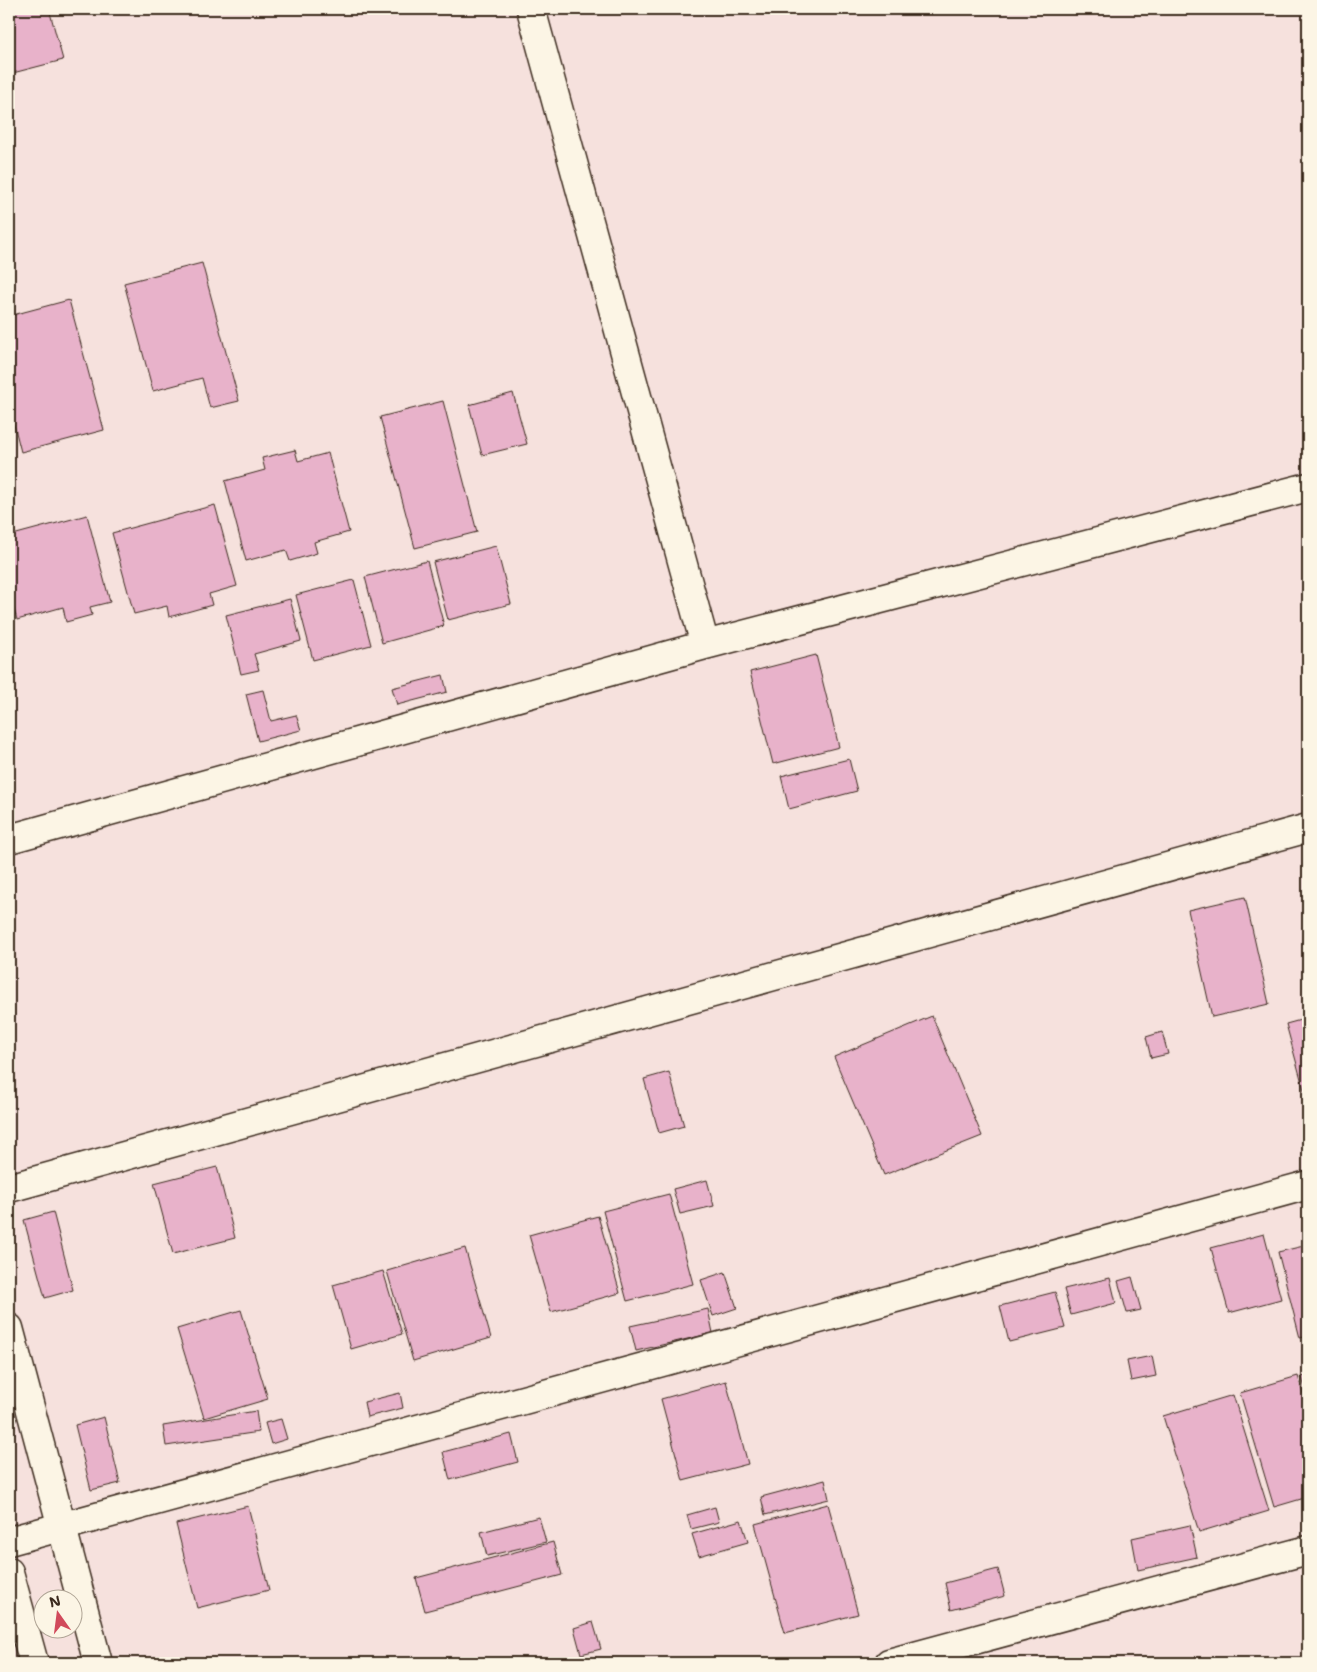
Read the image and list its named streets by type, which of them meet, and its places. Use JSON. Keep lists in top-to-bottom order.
{
  "north": "top"
}
